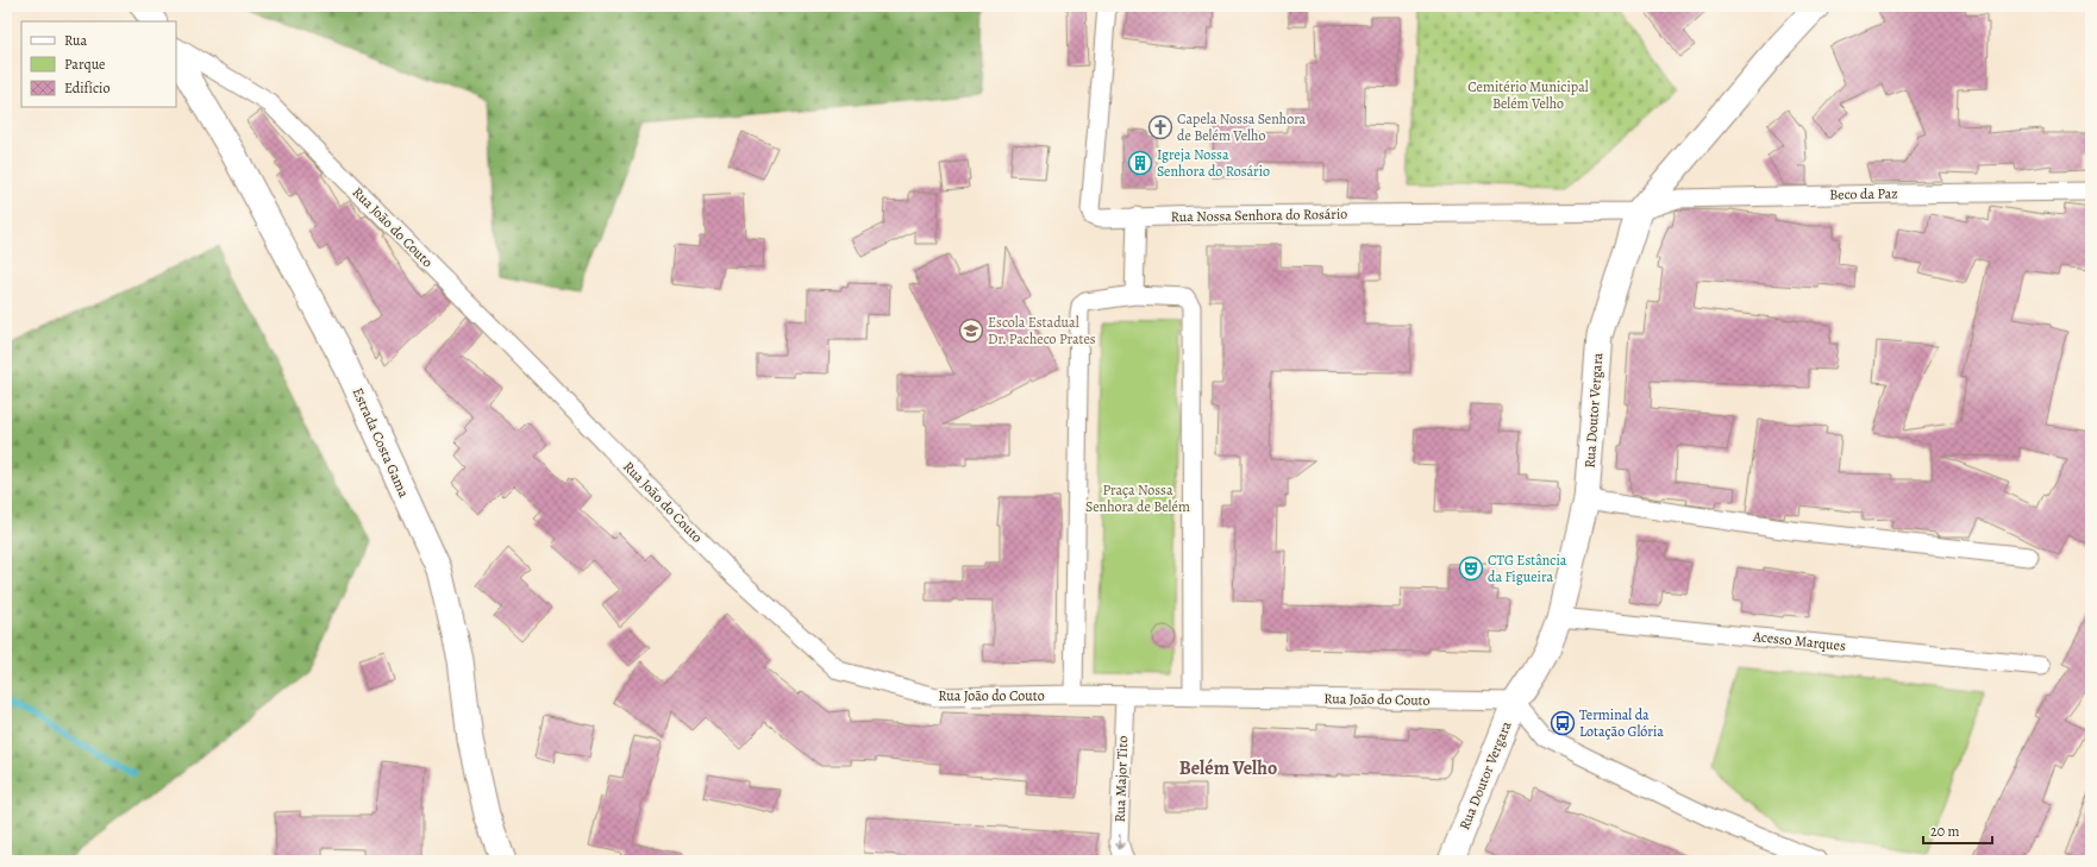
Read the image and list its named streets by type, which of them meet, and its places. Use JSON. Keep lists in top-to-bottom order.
{
  "streets": {
    "main road": ["Rua Doutor Vergara", "Estrada Costa Gama"],
    "street": [
      "Beco da Paz",
      "Rua Nossa Senhora do Rosário",
      "Rua João do Couto",
      "Acesso Marques",
      "Rua Major Tito"
    ]
  },
  "crossings": [
    ["Beco da Paz", "Rua Nossa Senhora do Rosário"],
    ["Beco da Paz", "Rua Doutor Vergara"],
    ["Rua Nossa Senhora do Rosário", "Rua Doutor Vergara"],
    ["Rua João do Couto", "Rua Doutor Vergara"],
    ["Rua João do Couto", "Rua Major Tito"],
    ["Rua Doutor Vergara", "Acesso Marques"]
  ],
  "one_way": ["Rua Major Tito"],
  "districts": ["Belém Velho"],
  "parks": ["Cemitério Municipal Belém Velho", "Praça Nossa Senhora de Belém"],
  "places": {
    "church": ["Capela Nossa Senhora de Belém Velho"],
    "building": ["Igreja Nossa Senhora do Rosário"],
    "school or university": ["Escola Estadual Dr. Pacheco Prates"],
    "theatre": ["CTG Estância da Figueira"],
    "bus stop": ["Terminal da Lotação Glória"]
  },
  "legend": ["Rua", "Parque", "Edifício"],
  "scale_bar": "20 m"
}
